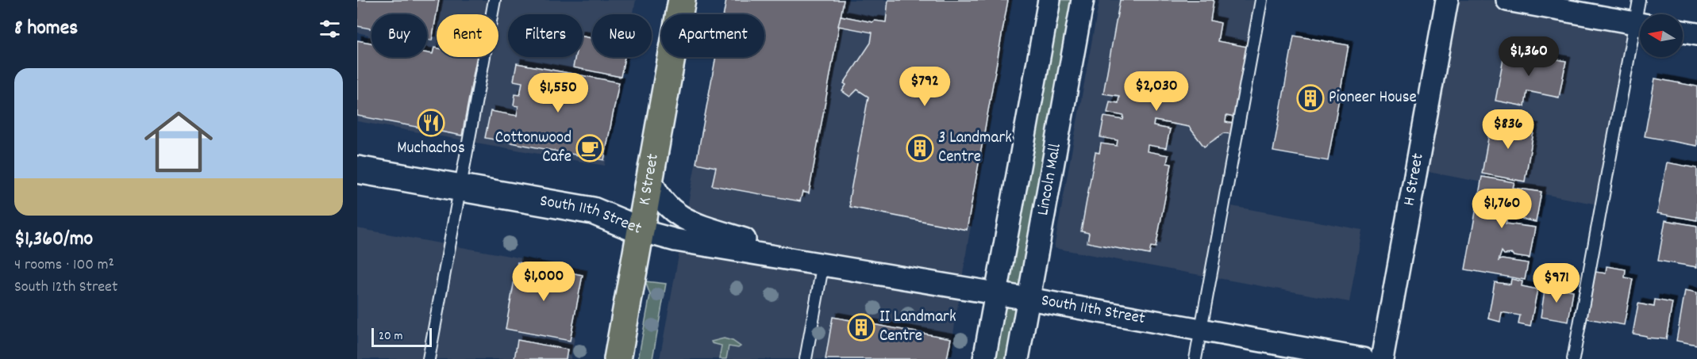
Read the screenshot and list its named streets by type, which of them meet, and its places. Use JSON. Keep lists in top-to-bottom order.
{
  "streets": {
    "main road": ["K Street"],
    "street": ["Lincoln Mall", "H Street", "South 11th Street"]
  },
  "crossings": [
    ["K Street", "South 11th Street"],
    ["Lincoln Mall", "South 11th Street"]
  ],
  "places": {
    "building": ["Pioneer House", "3 Landmark Centre", "II Landmark Centre"],
    "restaurant": ["Muchachos"],
    "cafe": ["Cottonwood Cafe"]
  },
  "scale_bar": "20 m",
  "north": "left",
  "page": {
    "heading": "8 homes",
    "chip": [
      "Buy",
      "Rent",
      "Filters",
      "New",
      "Apartment"
    ],
    "price": [
      "$1,360",
      "$792",
      "$2,030",
      "$1,550",
      "$836",
      "$1,760",
      "$1,000",
      "$971"
    ],
    "list": [
      {
        "name": "$1,360/mo",
        "note": "4 rooms · 100 m² · South 12th Street"
      }
    ],
    "scale": "20 m"
  }
}
